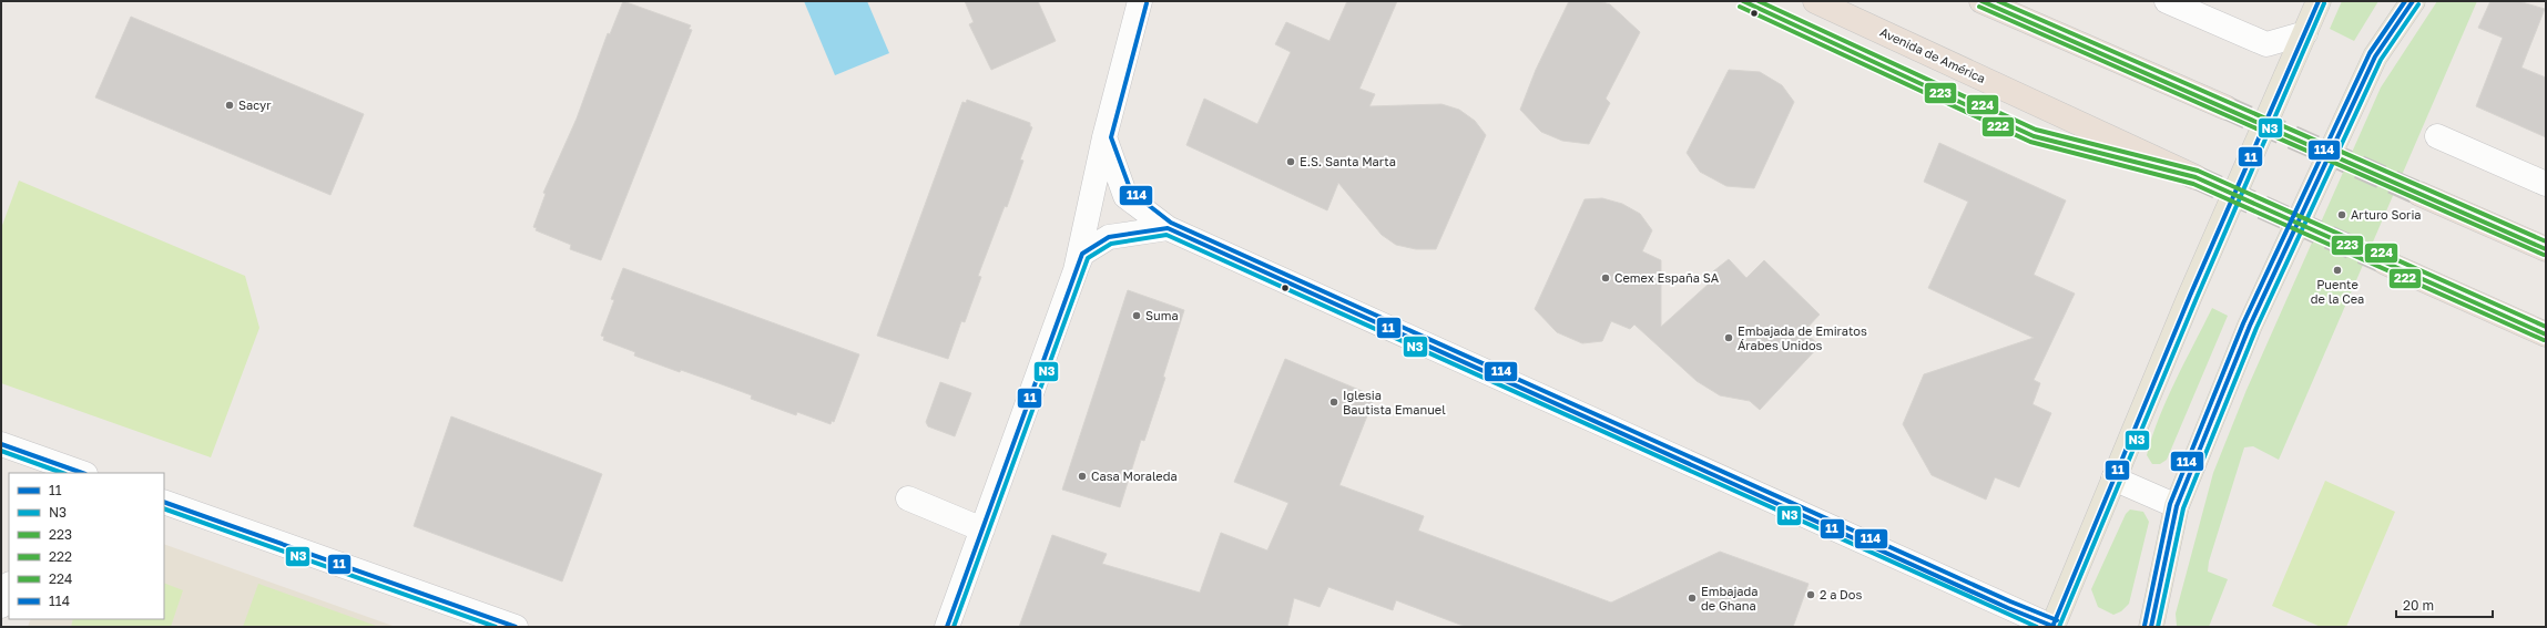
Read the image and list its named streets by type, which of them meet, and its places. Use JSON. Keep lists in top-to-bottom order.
{
  "streets": {
    "highway": ["Avenida de América"]
  },
  "places": [
    "Sacyr",
    "E.S. Santa Marta",
    "Arturo Soria",
    "Puente de la Cea",
    "Cemex España SA",
    "Suma",
    "Embajada de Emiratos Árabes Unidos",
    "Iglesia Bautista Emanuel",
    "Casa Moraleda",
    "2 a Dos",
    "Embajada de Ghana"
  ],
  "lines": [
    "transit line 11",
    "transit line 223",
    "transit line 224",
    "transit line 114",
    "transit line N3",
    "transit line 222"
  ],
  "legend": [
    "11",
    "N3",
    "223",
    "222",
    "224",
    "114"
  ],
  "scale_bar": "20 m"
}
